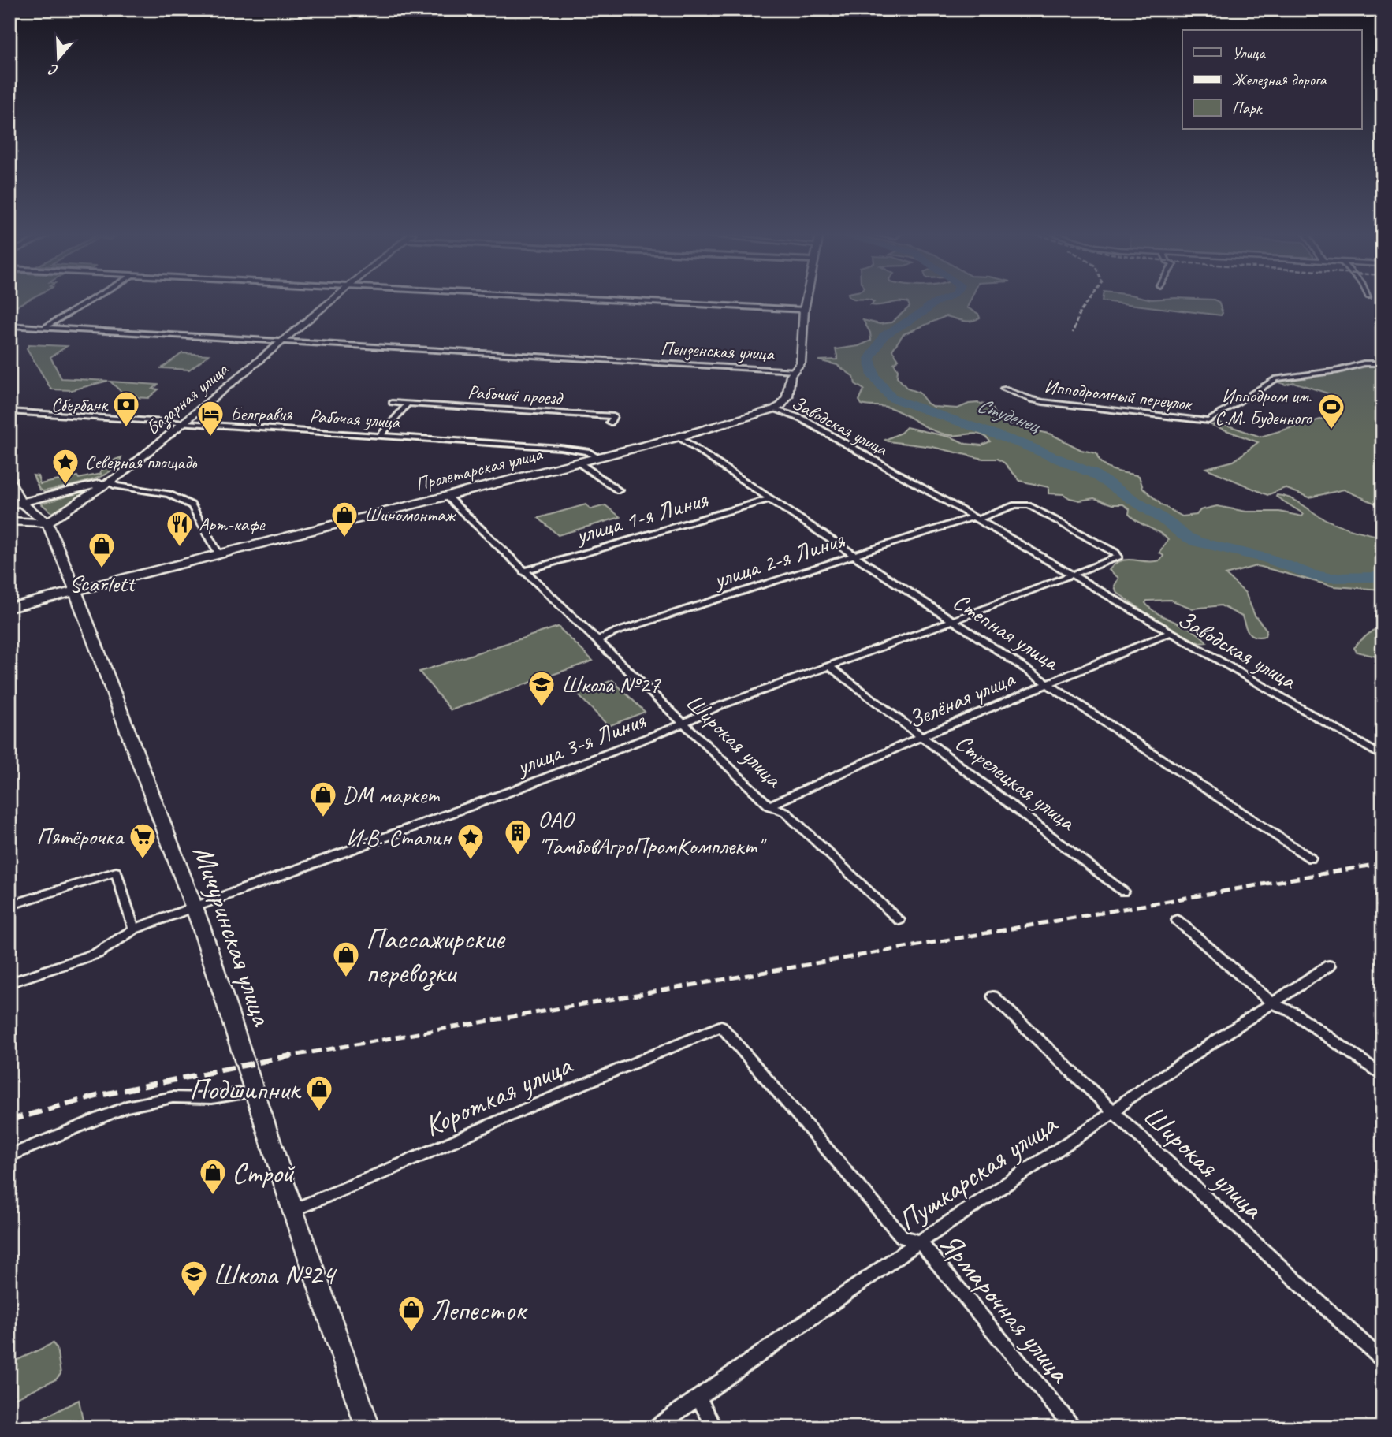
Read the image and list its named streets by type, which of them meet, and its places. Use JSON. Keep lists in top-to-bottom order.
{
  "streets": {
    "main road": ["Базарная улица", "Пролетарская улица", "Мичуринская улица"],
    "street": [
      "Пензенская улица",
      "Рабочий проезд",
      "Ипподромный переулок",
      "Рабочая улица",
      "Заводская улица",
      "улица 1-я Линия",
      "улица 2-я Линия",
      "Степная улица",
      "Зелёная улица",
      "Широкая улица",
      "улица 3-я Линия",
      "Стрелецкая улица",
      "Короткая улица",
      "Пушкарская улица",
      "Ярмарочная улица"
    ]
  },
  "crossings": [
    ["Пензенская улица", "Базарная улица"],
    ["Базарная улица", "Рабочая улица"],
    ["Базарная улица", "Мичуринская улица"],
    ["Рабочая улица", "Пролетарская улица"],
    ["Заводская улица", "Пролетарская улица"],
    ["Заводская улица", "улица 2-я Линия"],
    ["Заводская улица", "Зелёная улица"],
    ["Заводская улица", "улица 3-я Линия"],
    ["Пролетарская улица", "Степная улица"],
    ["Пролетарская улица", "Широкая улица"],
    ["Пролетарская улица", "Мичуринская улица"],
    ["улица 1-я Линия", "Степная улица"],
    ["улица 1-я Линия", "Широкая улица"],
    ["улица 2-я Линия", "Степная улица"],
    ["улица 2-я Линия", "Широкая улица"],
    ["Степная улица", "Зелёная улица"],
    ["Степная улица", "улица 3-я Линия"],
    ["Зелёная улица", "Широкая улица"],
    ["Зелёная улица", "Стрелецкая улица"],
    ["Широкая улица", "улица 3-я Линия"],
    ["Широкая улица", "Пушкарская улица"],
    ["улица 3-я Линия", "Стрелецкая улица"],
    ["улица 3-я Линия", "Мичуринская улица"],
    ["Мичуринская улица", "Короткая улица"],
    ["Короткая улица", "Ярмарочная улица"],
    ["Пушкарская улица", "Ярмарочная улица"]
  ],
  "water": ["Студенец"],
  "places": {
    "bank": ["Сбербанк"],
    "sports": ["Ипподром им. С.М. Буденного"],
    "hotel": ["Белгравия"],
    "place": ["Северная площадь", "И.В. Сталин"],
    "shop": [
      "Шиномонтаж",
      "Scarlett",
      "DM маркет",
      "Пассажирские перевозки",
      "Подшипник",
      "Строй",
      "Лепесток"
    ],
    "restaurant": ["Арт-кафе"],
    "school or university": ["Школа №27", "Школа №24"],
    "building": ["ОАО \"ТамбовАгроПромКомплект\""],
    "supermarket": ["Пятёрочка"]
  },
  "legend": ["Улица", "Железная дорога", "Парк"],
  "north": "bottom"
}
